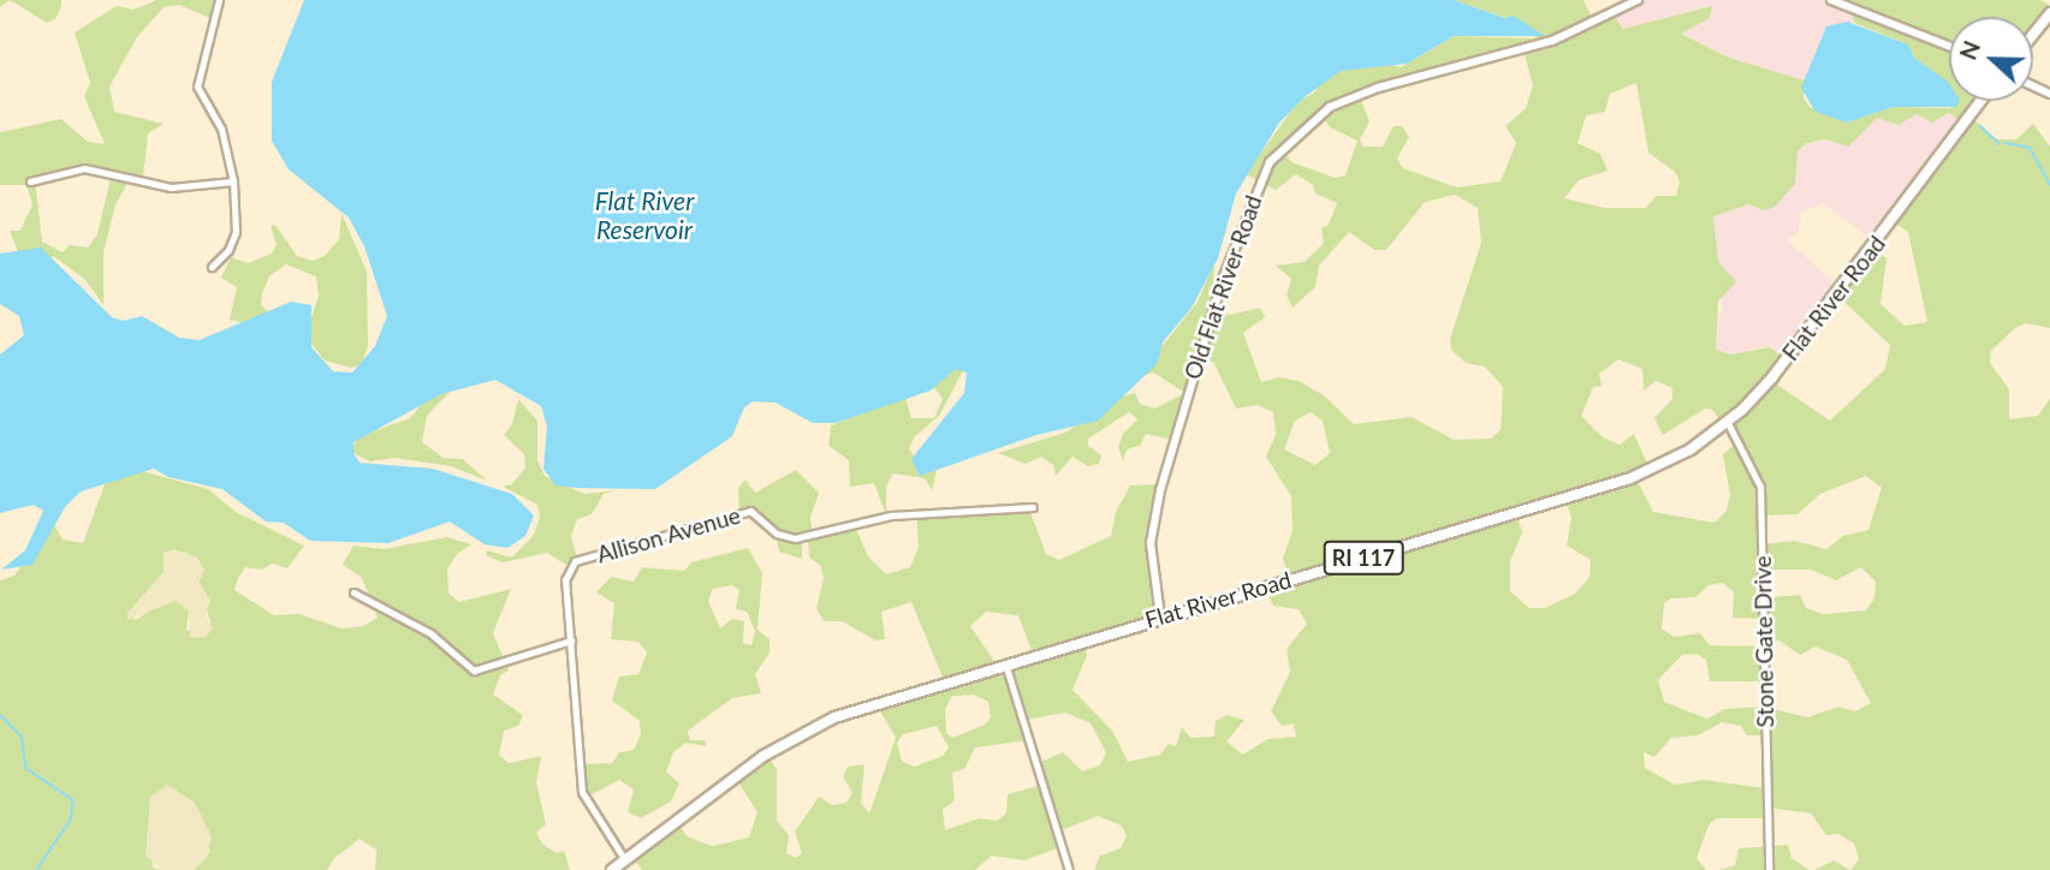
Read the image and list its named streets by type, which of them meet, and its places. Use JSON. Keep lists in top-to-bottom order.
{
  "streets": {
    "main road": ["Flat River Road", "RI 117"],
    "street": ["Old Flat River Road", "Allison Avenue", "Stone Gate Drive"]
  },
  "crossings": [
    ["Old Flat River Road", "Flat River Road"],
    ["Flat River Road", "Stone Gate Drive"]
  ],
  "water": ["Flat River Reservoir"],
  "north": "left"
}
